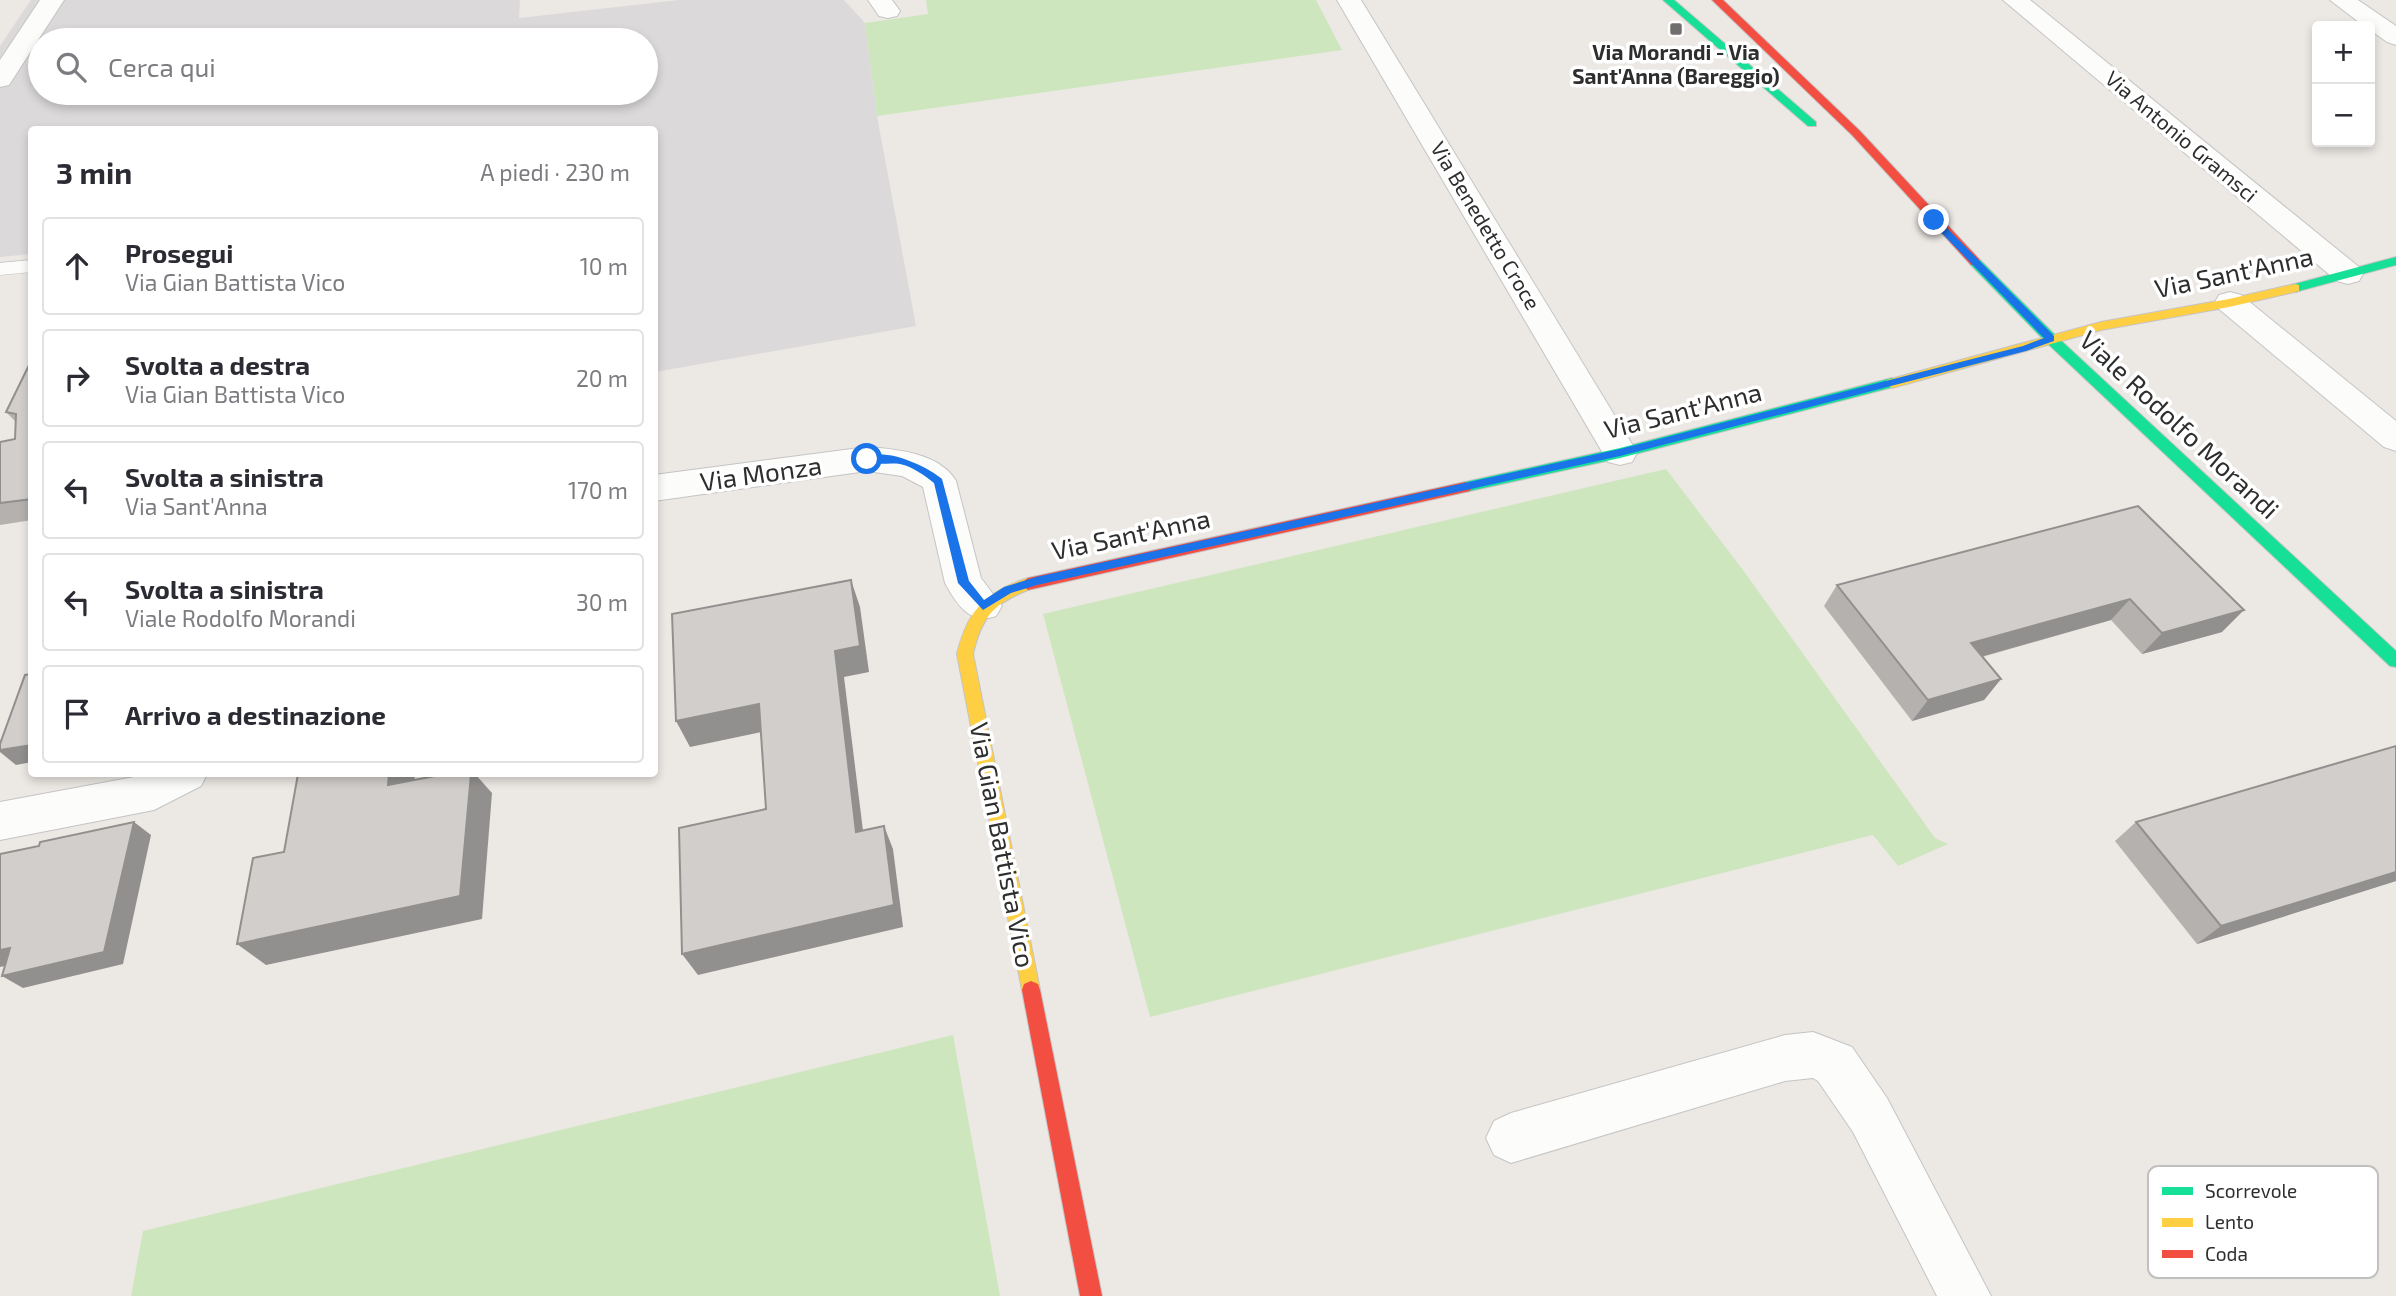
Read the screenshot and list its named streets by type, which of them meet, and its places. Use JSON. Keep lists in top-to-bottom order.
{
  "streets": {
    "street": [
      "Via Antonio Gramsci",
      "Via Benedetto Croce",
      "Via Sant'Anna",
      "Viale Rodolfo Morandi",
      "Via Monza",
      "Via Gian Battista Vico"
    ]
  },
  "crossings": [
    ["Via Antonio Gramsci", "Via Sant'Anna"],
    ["Via Benedetto Croce", "Via Sant'Anna"],
    ["Via Sant'Anna", "Viale Rodolfo Morandi"],
    ["Via Sant'Anna", "Via Monza"],
    ["Via Sant'Anna", "Via Gian Battista Vico"],
    ["Via Monza", "Via Gian Battista Vico"]
  ],
  "places": {
    "transit": ["Via Morandi - Via Sant'Anna (Bareggio)"]
  },
  "legend": ["Scorrevole", "Lento", "Coda"],
  "page": {
    "map_buttons": ["+", "−"],
    "search": "Cerca qui",
    "heading": ["3 min", "A piedi · 230 m"],
    "list": [
      ["Prosegui", "Via Gian Battista Vico", "10 m"],
      ["Svolta a destra", "Via Gian Battista Vico", "20 m"],
      ["Svolta a sinistra", "Via Sant'Anna", "170 m"],
      ["Svolta a sinistra", "Viale Rodolfo Morandi", "30 m"],
      "Arrivo a destinazione"
    ]
  }
}
